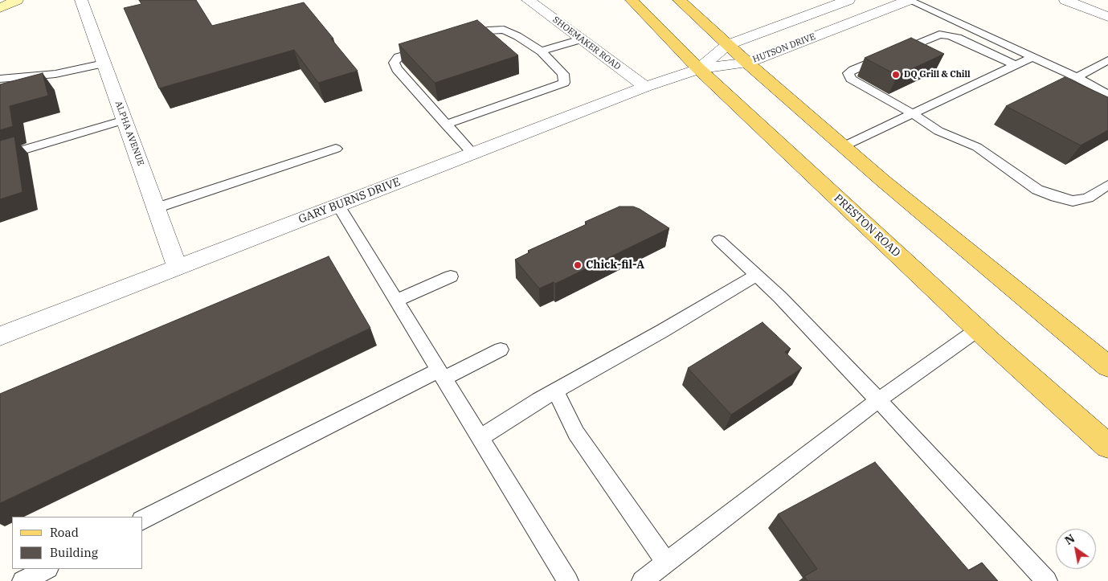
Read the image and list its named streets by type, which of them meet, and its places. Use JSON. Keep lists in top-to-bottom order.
{
  "streets": {
    "main road": ["PRESTON ROAD"],
    "street": [
      "SHOEMAKER ROAD",
      "HUTSON DRIVE",
      "ALPHA AVENUE",
      "GARY BURNS DRIVE"
    ]
  },
  "crossings": [
    ["SHOEMAKER ROAD", "GARY BURNS DRIVE"],
    ["HUTSON DRIVE", "GARY BURNS DRIVE"],
    ["HUTSON DRIVE", "PRESTON ROAD"],
    ["ALPHA AVENUE", "GARY BURNS DRIVE"],
    ["GARY BURNS DRIVE", "PRESTON ROAD"]
  ],
  "places": ["DQ Grill & Chill", "Chick-fil-A"],
  "legend": ["Road", "Building"],
  "north": "top left"
}
